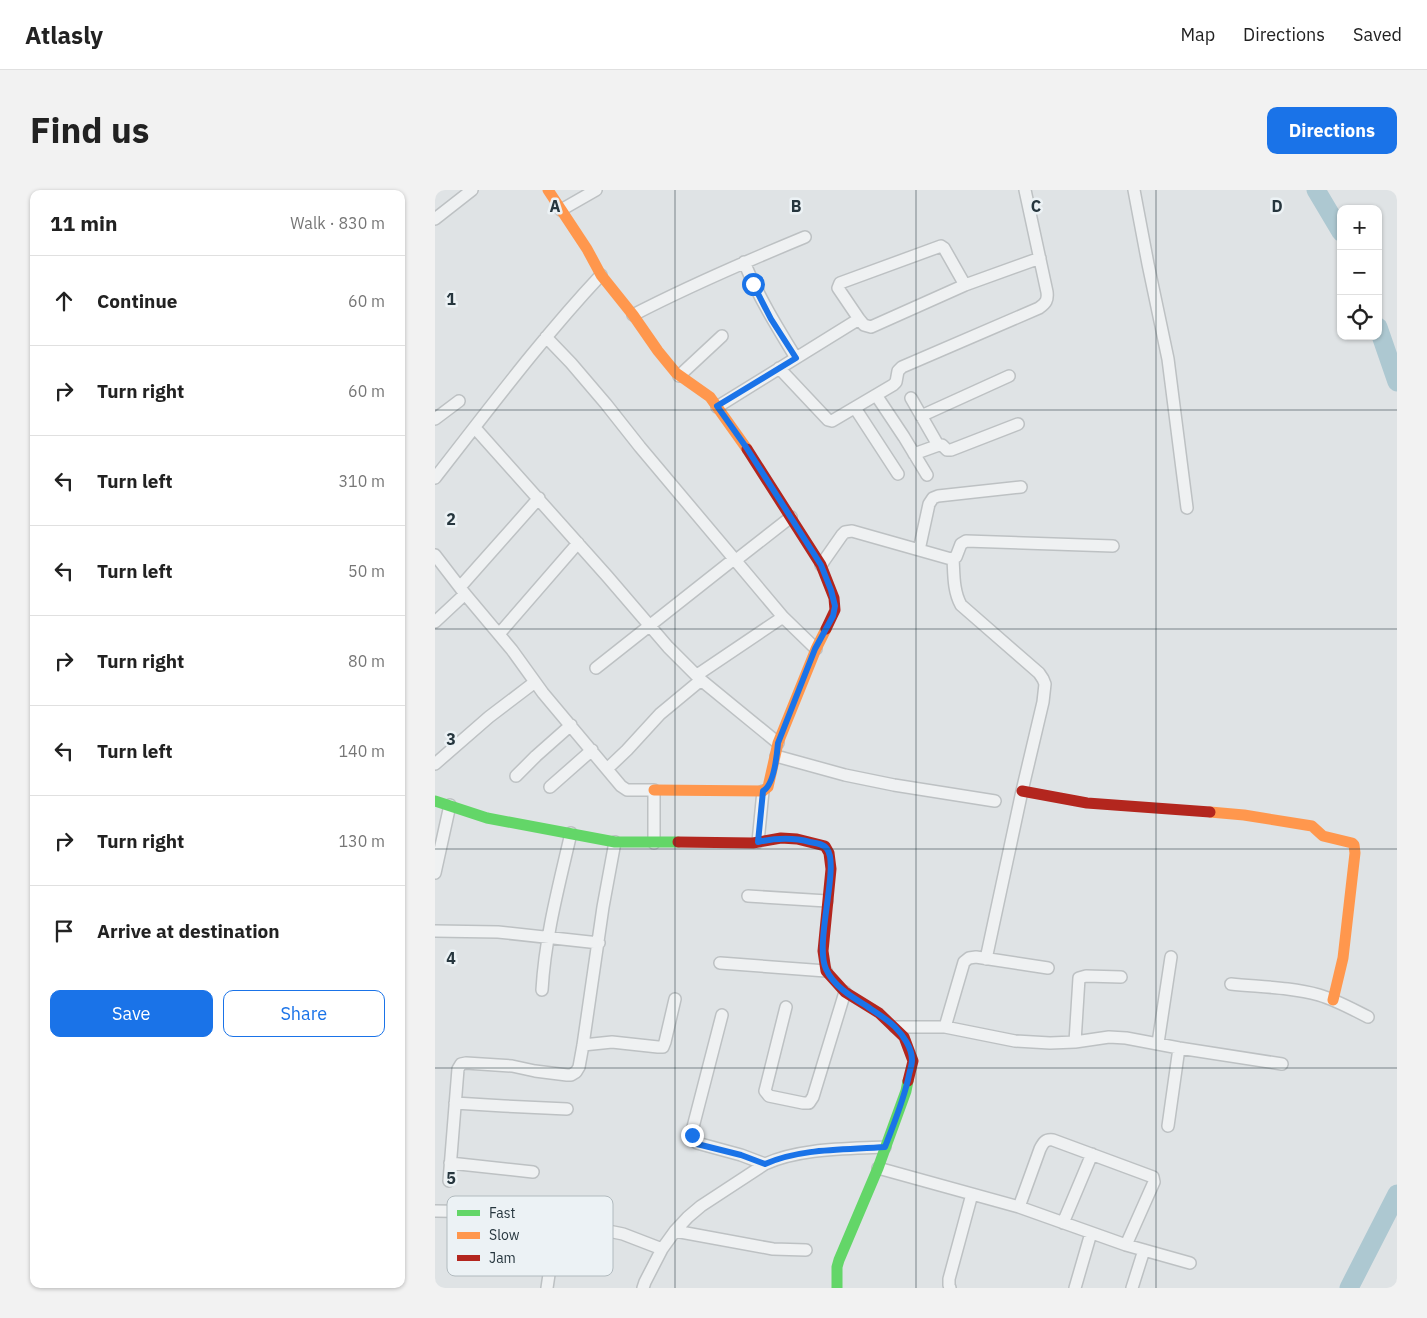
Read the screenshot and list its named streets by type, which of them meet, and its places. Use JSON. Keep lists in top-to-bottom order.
{
  "legend": ["Fast", "Slow", "Jam"],
  "page": {
    "header": "Atlasly",
    "nav": ["Map", "Directions", "Saved"],
    "title": "Find us",
    "buttons": [
      "Directions",
      ["Save", "Share"]
    ],
    "heading": ["11 min", "Walk · 830 m"],
    "map_buttons": ["+", "−"],
    "list": [
      ["Continue", "60 m"],
      ["Turn right", "60 m"],
      ["Turn left", "310 m"],
      ["Turn left", "50 m"],
      ["Turn right", "80 m"],
      ["Turn left", "140 m"],
      ["Turn right", "130 m"],
      "Arrive at destination"
    ]
  },
  "grid": {
    "columns": [
      "A",
      "B",
      "C",
      "D"
    ],
    "rows": [
      "1",
      "2",
      "3",
      "4",
      "5"
    ]
  }
}
